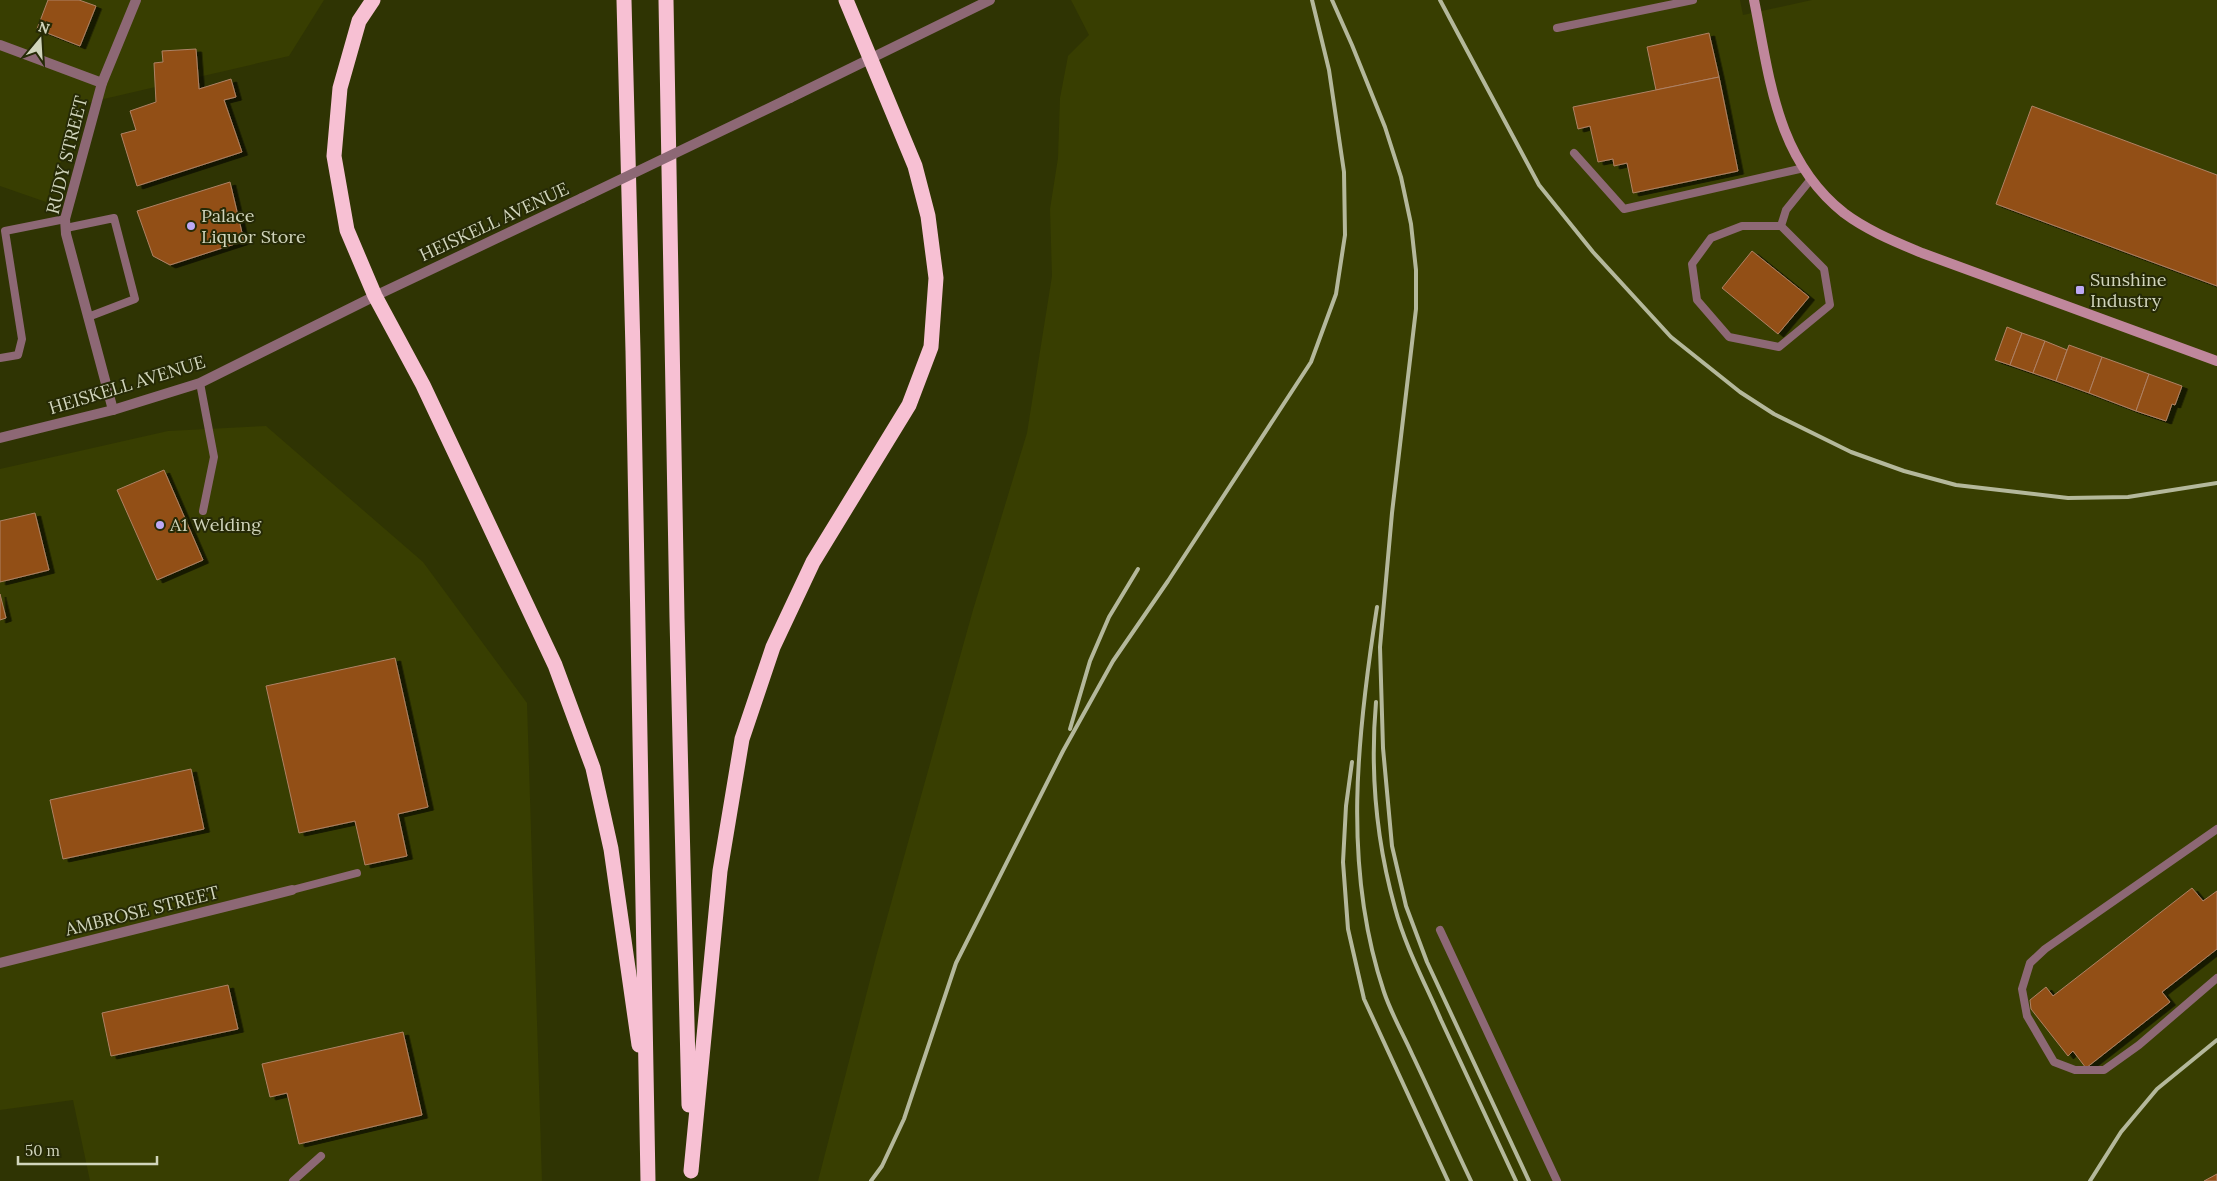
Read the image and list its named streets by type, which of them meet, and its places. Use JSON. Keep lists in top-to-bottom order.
{
  "streets": {
    "street": ["RUDY STREET", "HEISKELL AVENUE", "AMBROSE STREET"]
  },
  "crossings": [
    ["RUDY STREET", "HEISKELL AVENUE"]
  ],
  "places": {
    "other": ["Palace Liquor Store", "A1 Welding"],
    "transit": ["Sunshine Industry"]
  },
  "scale_bar": "50 m",
  "north": "top"
}
